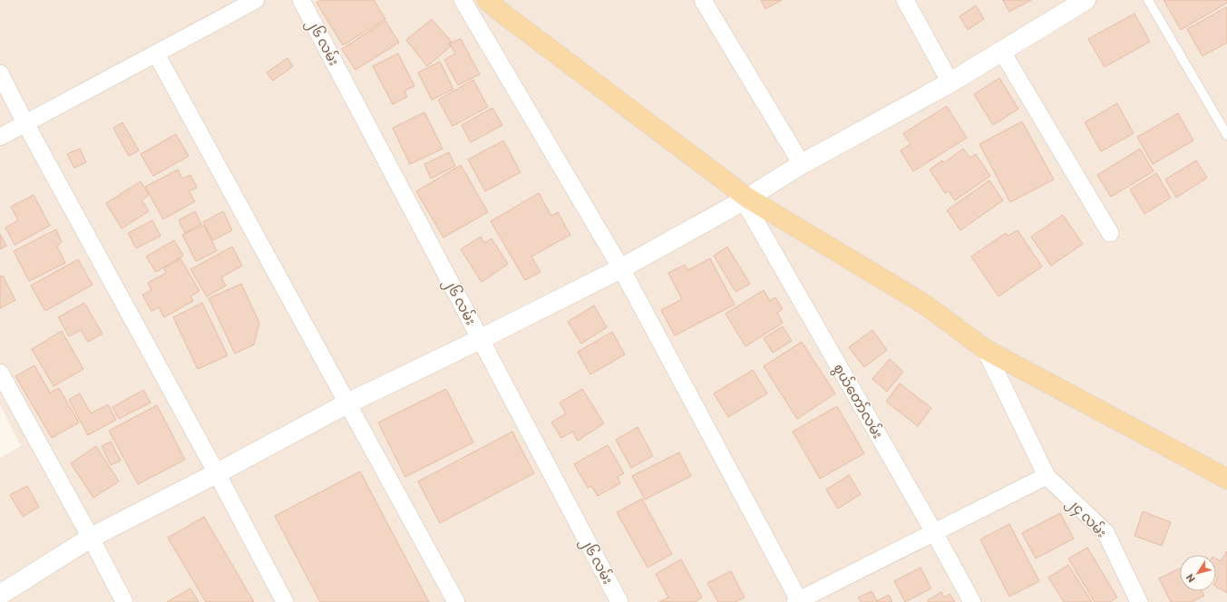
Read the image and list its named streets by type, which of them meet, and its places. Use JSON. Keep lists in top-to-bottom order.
{
  "streets": {
    "street": ["၂၆ လမ်း", "စွယ်တော်လမ်း", "၂၄ လမ်း"]
  },
  "north": "bottom left"
}
